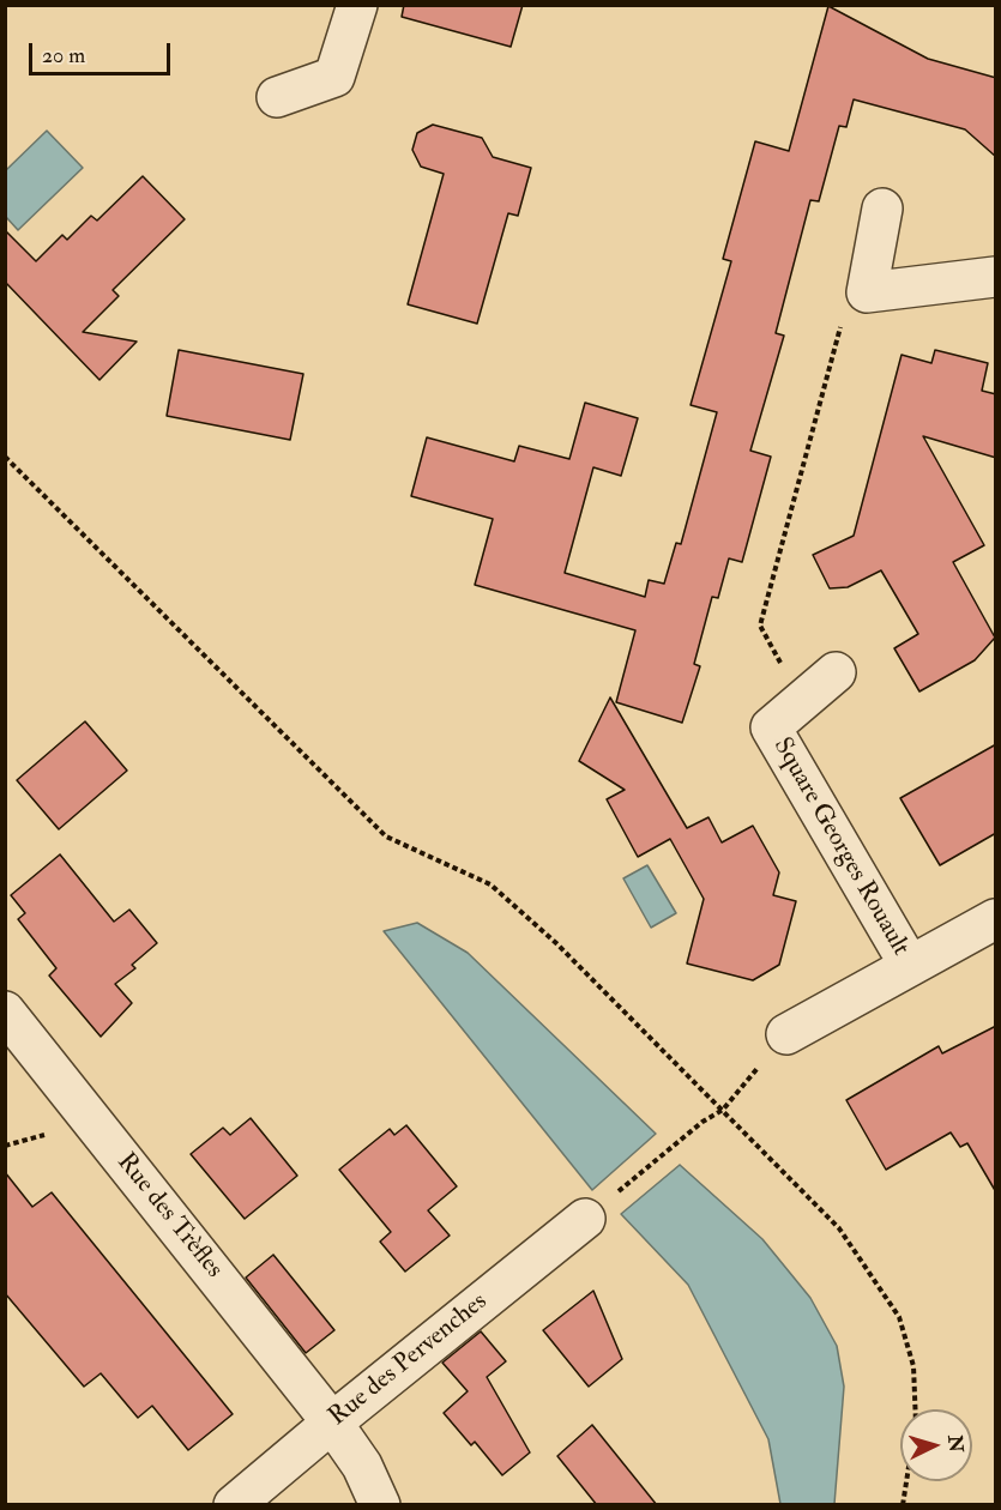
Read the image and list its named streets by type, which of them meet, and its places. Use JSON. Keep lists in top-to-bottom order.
{
  "streets": {
    "street": ["Square Georges Rouault", "Rue des Trèfles", "Rue des Pervenches"]
  },
  "crossings": [
    ["Rue des Trèfles", "Rue des Pervenches"]
  ],
  "scale_bar": "20 m",
  "north": "right"
}
